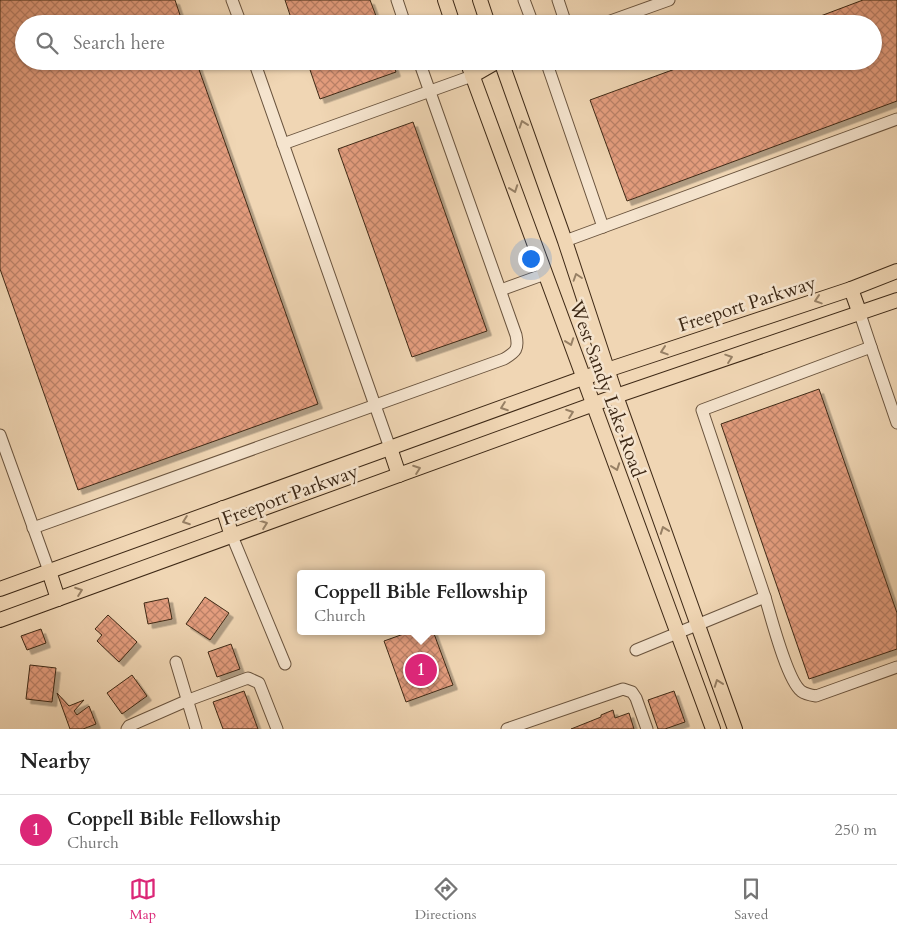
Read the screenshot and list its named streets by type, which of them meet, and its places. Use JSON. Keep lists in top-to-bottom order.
{
  "streets": {
    "main road": ["Freeport Parkway", "West Sandy Lake Road"]
  },
  "crossings": [
    ["Freeport Parkway", "West Sandy Lake Road"]
  ],
  "page": {
    "search": "Search here",
    "popup": ["Coppell Bible Fellowship", "Church"],
    "pins": "1",
    "heading": "Nearby",
    "list": [
      {
        "mark": "1",
        "name": "Coppell Bible Fellowship",
        "note": "Church",
        "value": "250 m"
      }
    ],
    "nav": ["Map", "Directions", "Saved"]
  }
}
